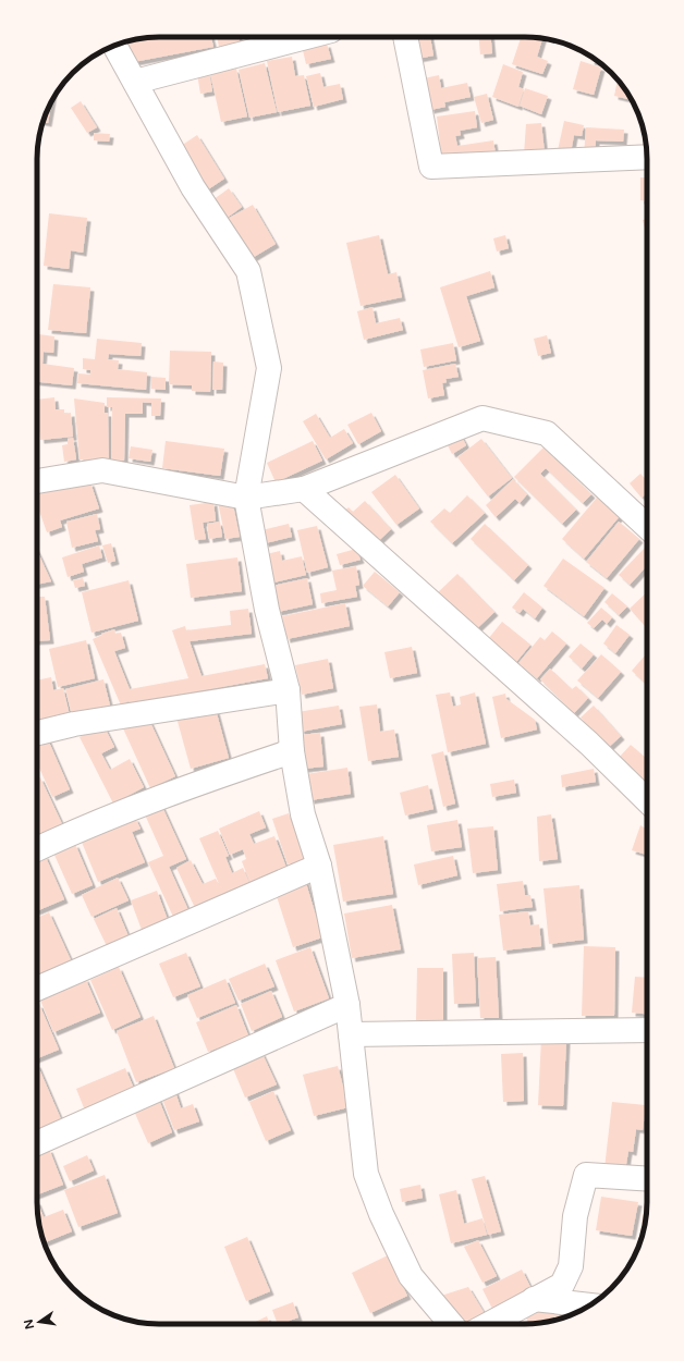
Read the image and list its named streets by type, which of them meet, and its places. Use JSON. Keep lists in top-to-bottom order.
{
  "north": "left"
}
